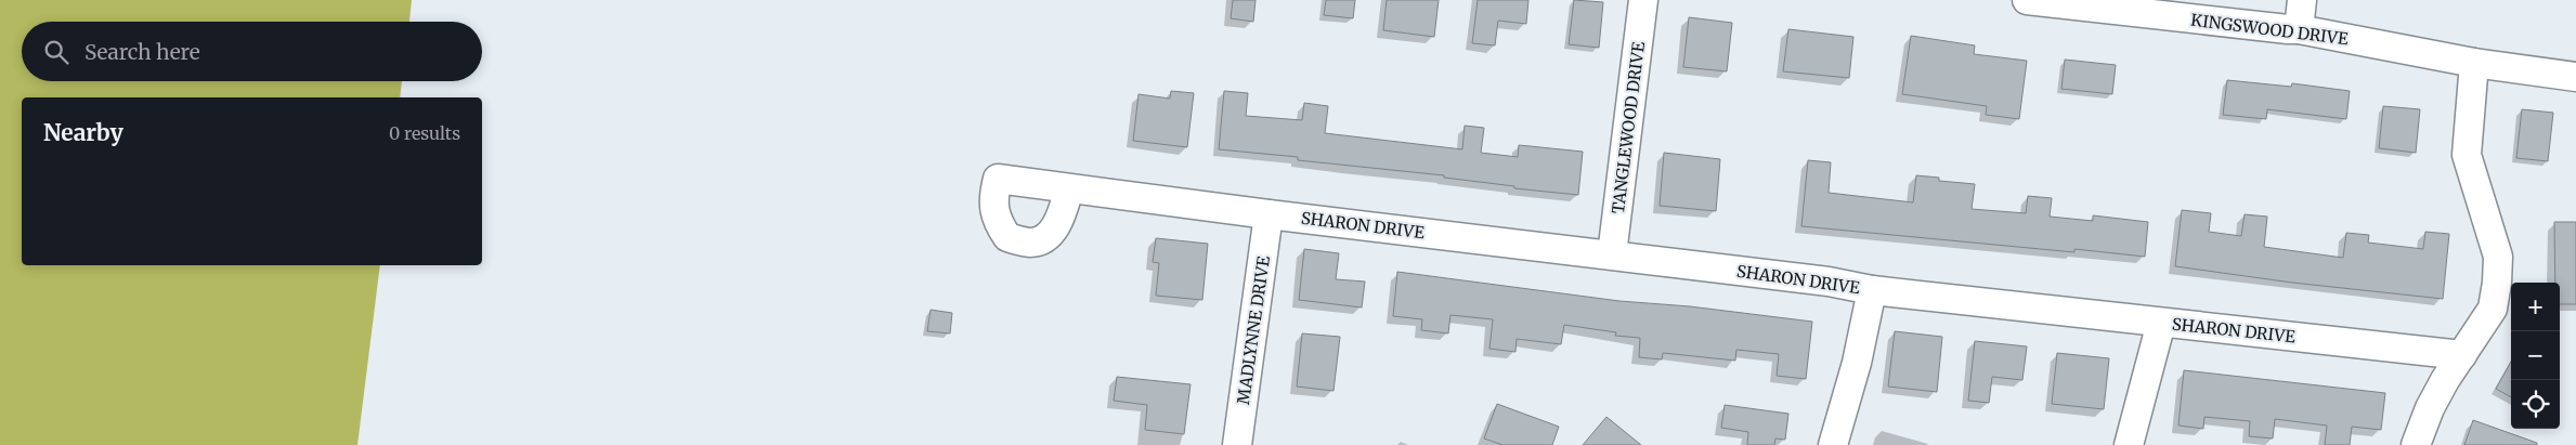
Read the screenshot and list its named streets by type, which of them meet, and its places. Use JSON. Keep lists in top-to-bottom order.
{
  "streets": {
    "street": [
      "KINGSWOOD DRIVE",
      "TANGLEWOOD DRIVE",
      "SHARON DRIVE",
      "MADLYNNE DRIVE"
    ]
  },
  "crossings": [
    ["TANGLEWOOD DRIVE", "SHARON DRIVE"],
    ["SHARON DRIVE", "MADLYNNE DRIVE"]
  ],
  "page": {
    "search": "Search here",
    "heading": ["Nearby", "0 results"],
    "map_buttons": ["+", "−"]
  }
}
